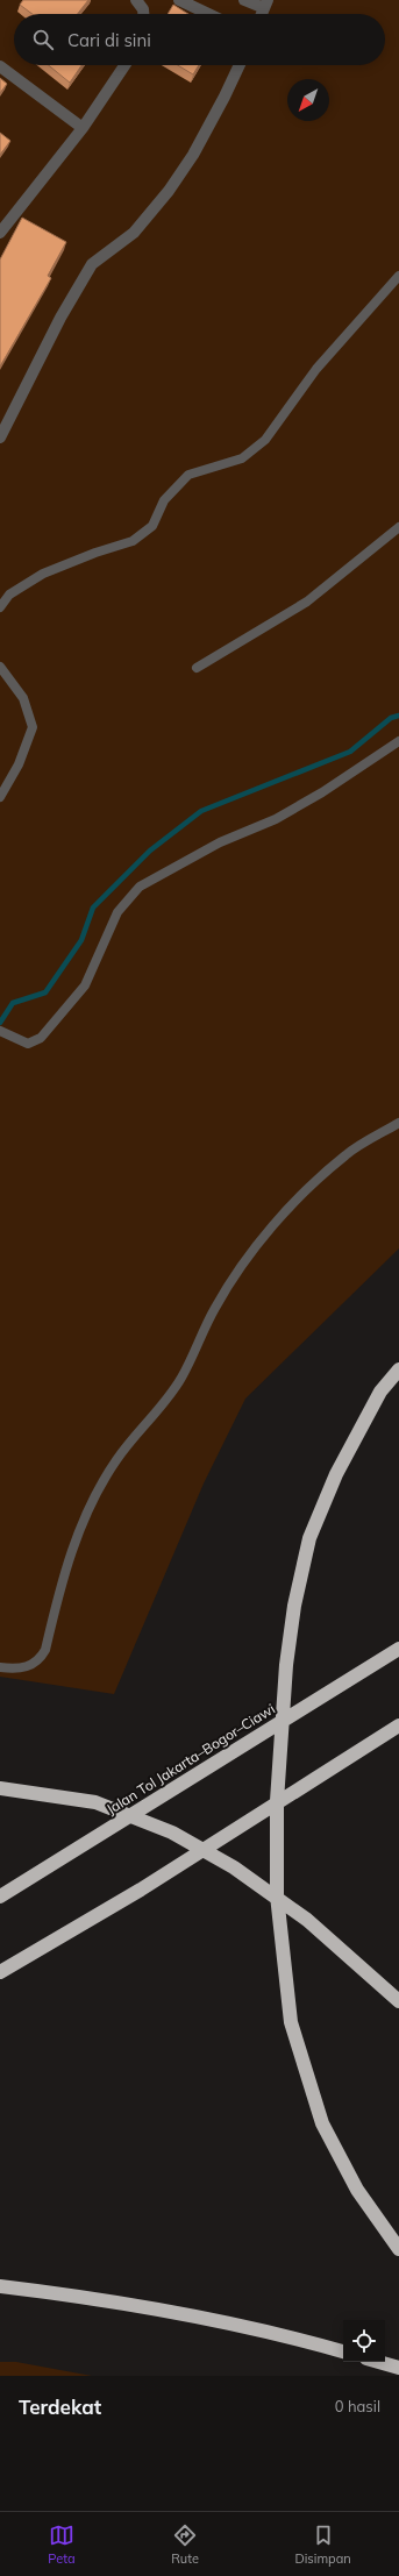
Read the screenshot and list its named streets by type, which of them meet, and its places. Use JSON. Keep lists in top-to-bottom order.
{
  "streets": {
    "highway": ["Jalan Tol Jakarta–Bogor–Ciawi"]
  },
  "north": "bottom left",
  "page": {
    "search": "Cari di sini",
    "heading": ["Terdekat", "0 hasil"],
    "nav": ["Peta", "Rute", "Disimpan"]
  }
}
